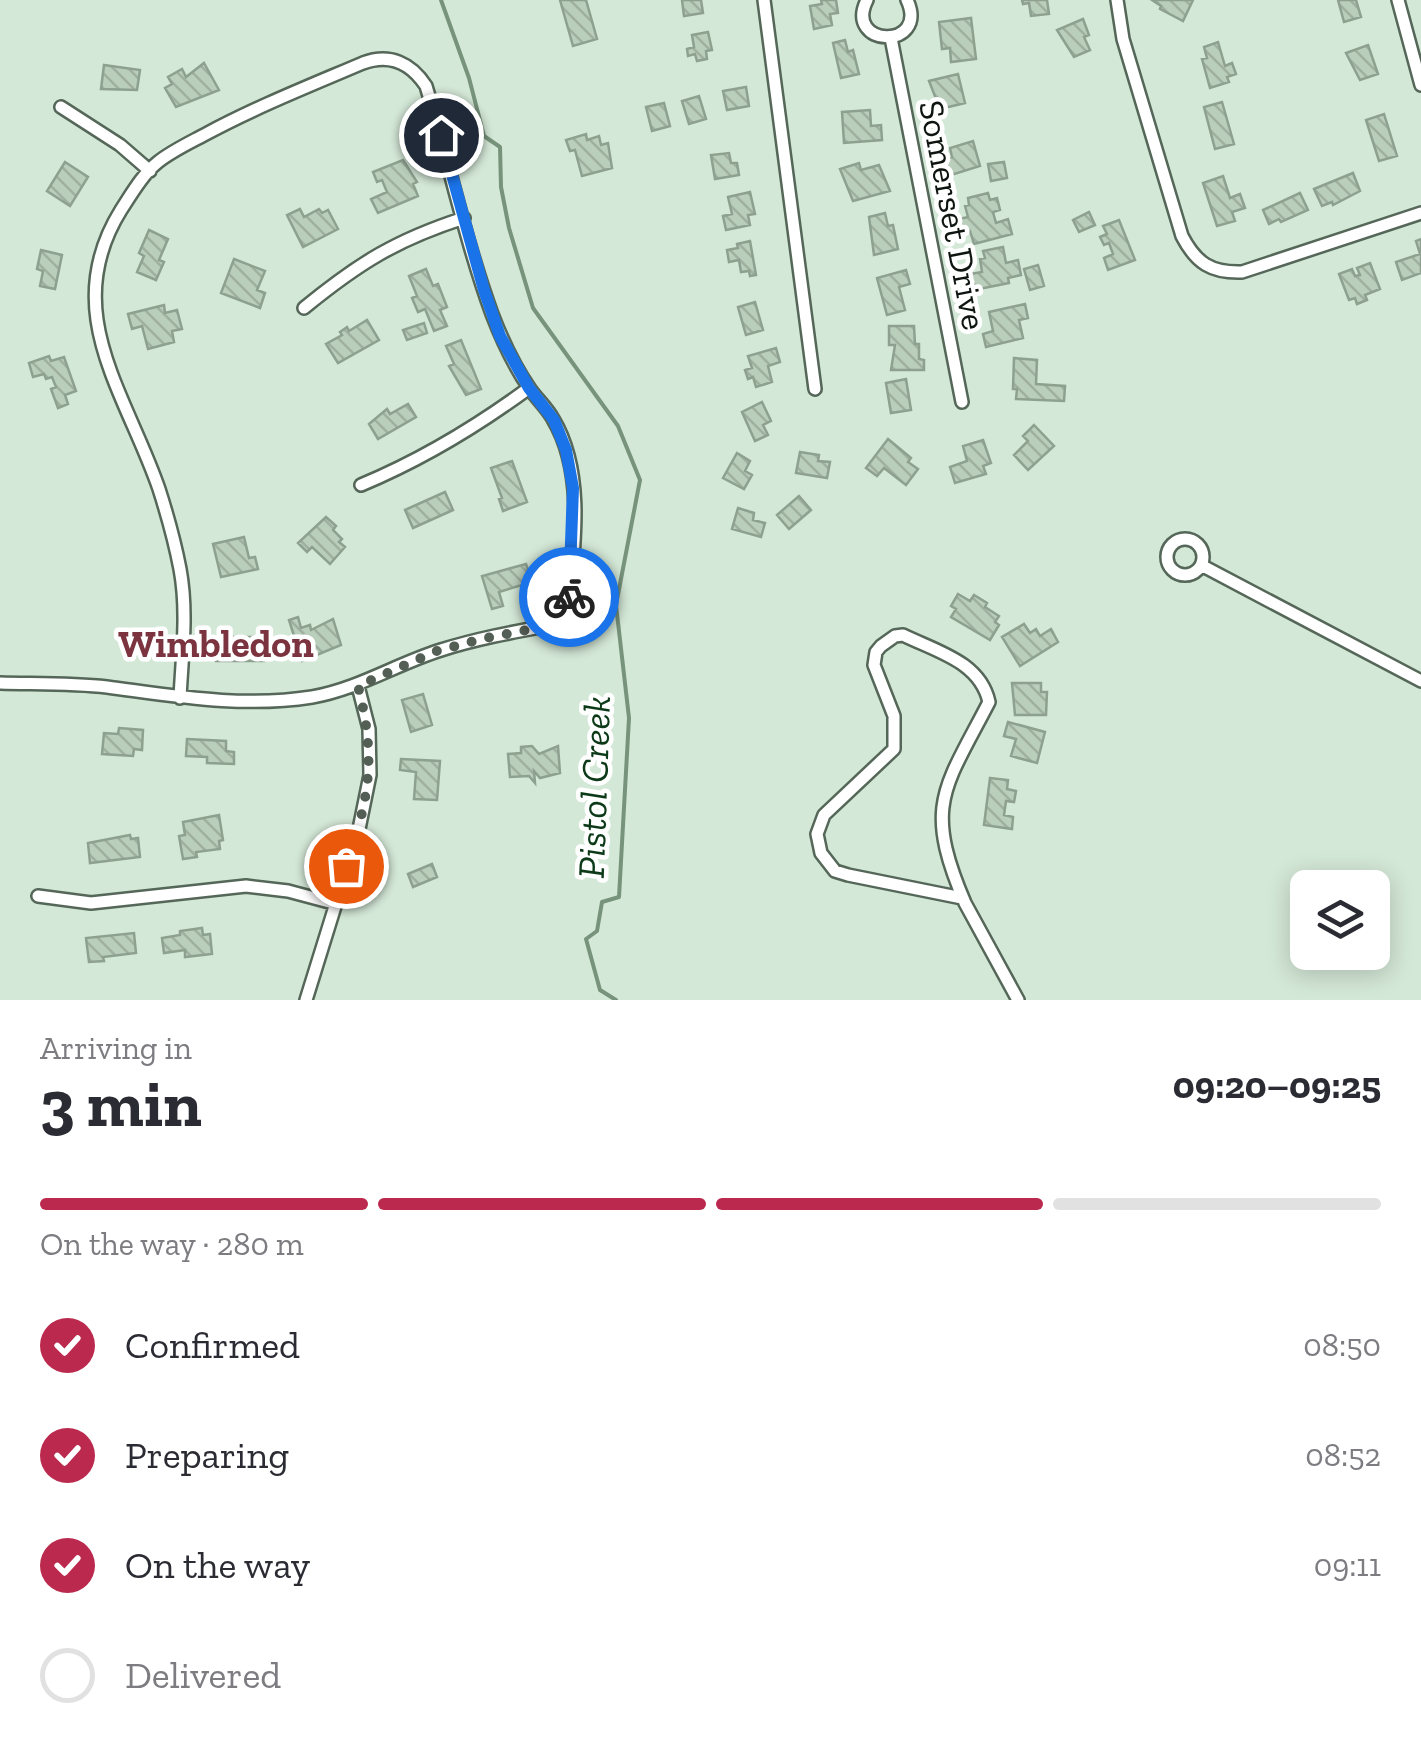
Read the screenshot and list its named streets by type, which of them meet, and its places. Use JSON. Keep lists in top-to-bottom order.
{
  "streets": {
    "street": ["Somerset Drive"]
  },
  "districts": ["Wimbledon"],
  "water": ["Pistol Creek"],
  "page": {
    "heading": ["3 min", "Arriving in", "09:20–09:25"],
    "bar": "On the way · 280 m",
    "list": [
      ["Confirmed", "08:50"],
      ["Preparing", "08:52"],
      ["On the way", "09:11"],
      "Delivered"
    ]
  }
}
